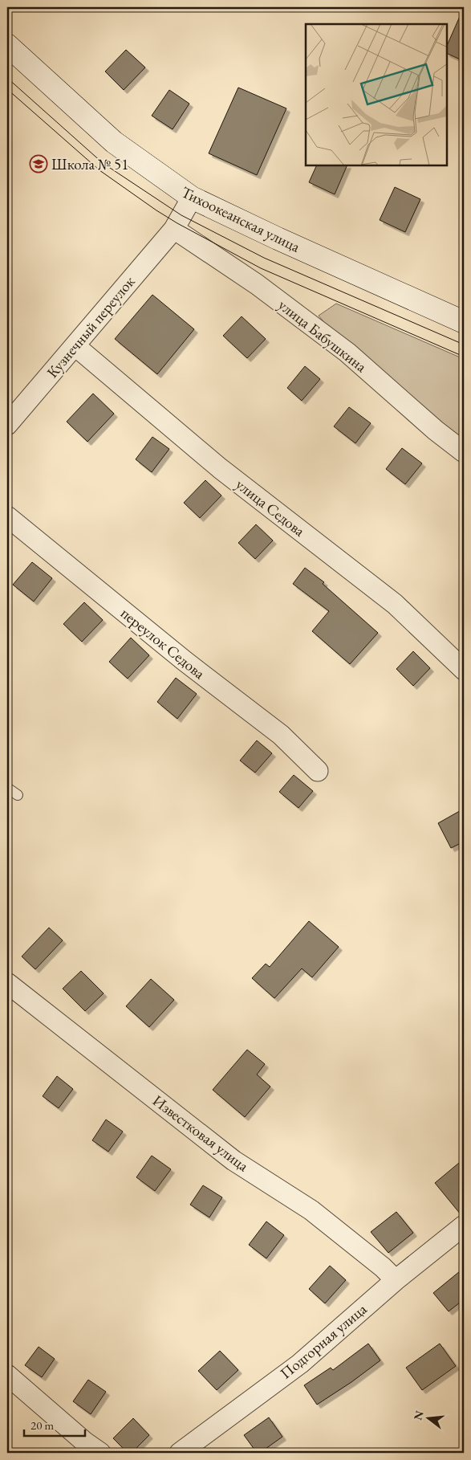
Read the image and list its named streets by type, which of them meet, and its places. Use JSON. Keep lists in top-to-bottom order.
{
  "streets": {
    "main road": ["Тихоокеанская улица"],
    "street": [
      "Кузнечный переулок",
      "улица Бабушкина",
      "улица Седова",
      "переулок Седова",
      "Известковая улица",
      "Подгорная улица"
    ]
  },
  "crossings": [
    ["Тихоокеанская улица", "Кузнечный переулок"],
    ["Кузнечный переулок", "улица Бабушкина"],
    ["Кузнечный переулок", "улица Седова"],
    ["Известковая улица", "Подгорная улица"]
  ],
  "places": {
    "school or university": ["Школа № 51"]
  },
  "scale_bar": "20 m",
  "north": "left"
}
